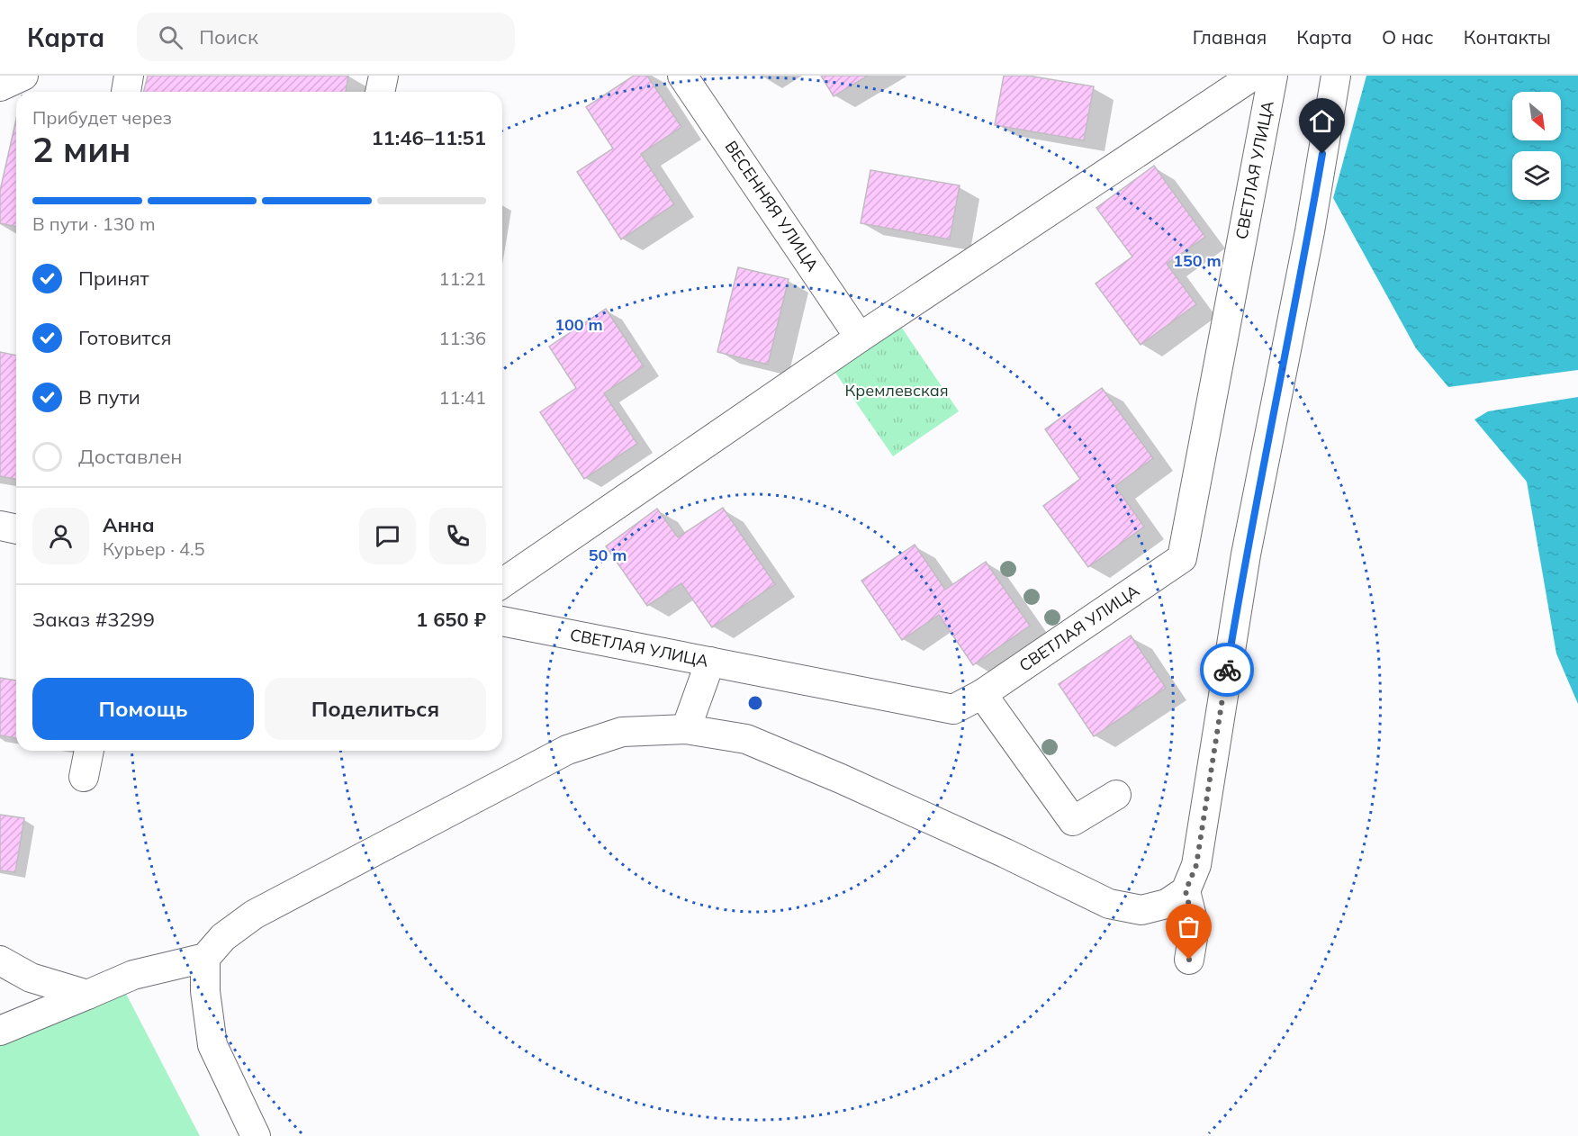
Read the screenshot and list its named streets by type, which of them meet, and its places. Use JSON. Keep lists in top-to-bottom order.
{
  "streets": {
    "street": ["СВЕТЛАЯ УЛИЦА", "ВЕСЕННЯЯ УЛИЦА"]
  },
  "parks": ["Кремлевская"],
  "north": "bottom right",
  "page": {
    "header": "Карта",
    "search": "Поиск",
    "nav": [
      "Главная",
      "Карта",
      "О нас",
      "Контакты"
    ],
    "heading": ["2 мин", "Прибудет через", "11:46–11:51"],
    "panel": [
      "Анна",
      "Курьер · 4.5",
      "Заказ #3299",
      "1 650 ₽"
    ],
    "bar": "В пути · 130 m",
    "list": [
      ["Принят", "11:21"],
      ["Готовится", "11:36"],
      ["В пути", "11:41"],
      "Доставлен"
    ],
    "buttons": ["Помощь", "Поделиться"]
  },
  "rings": ["150 m", "100 m", "50 m"]
}
